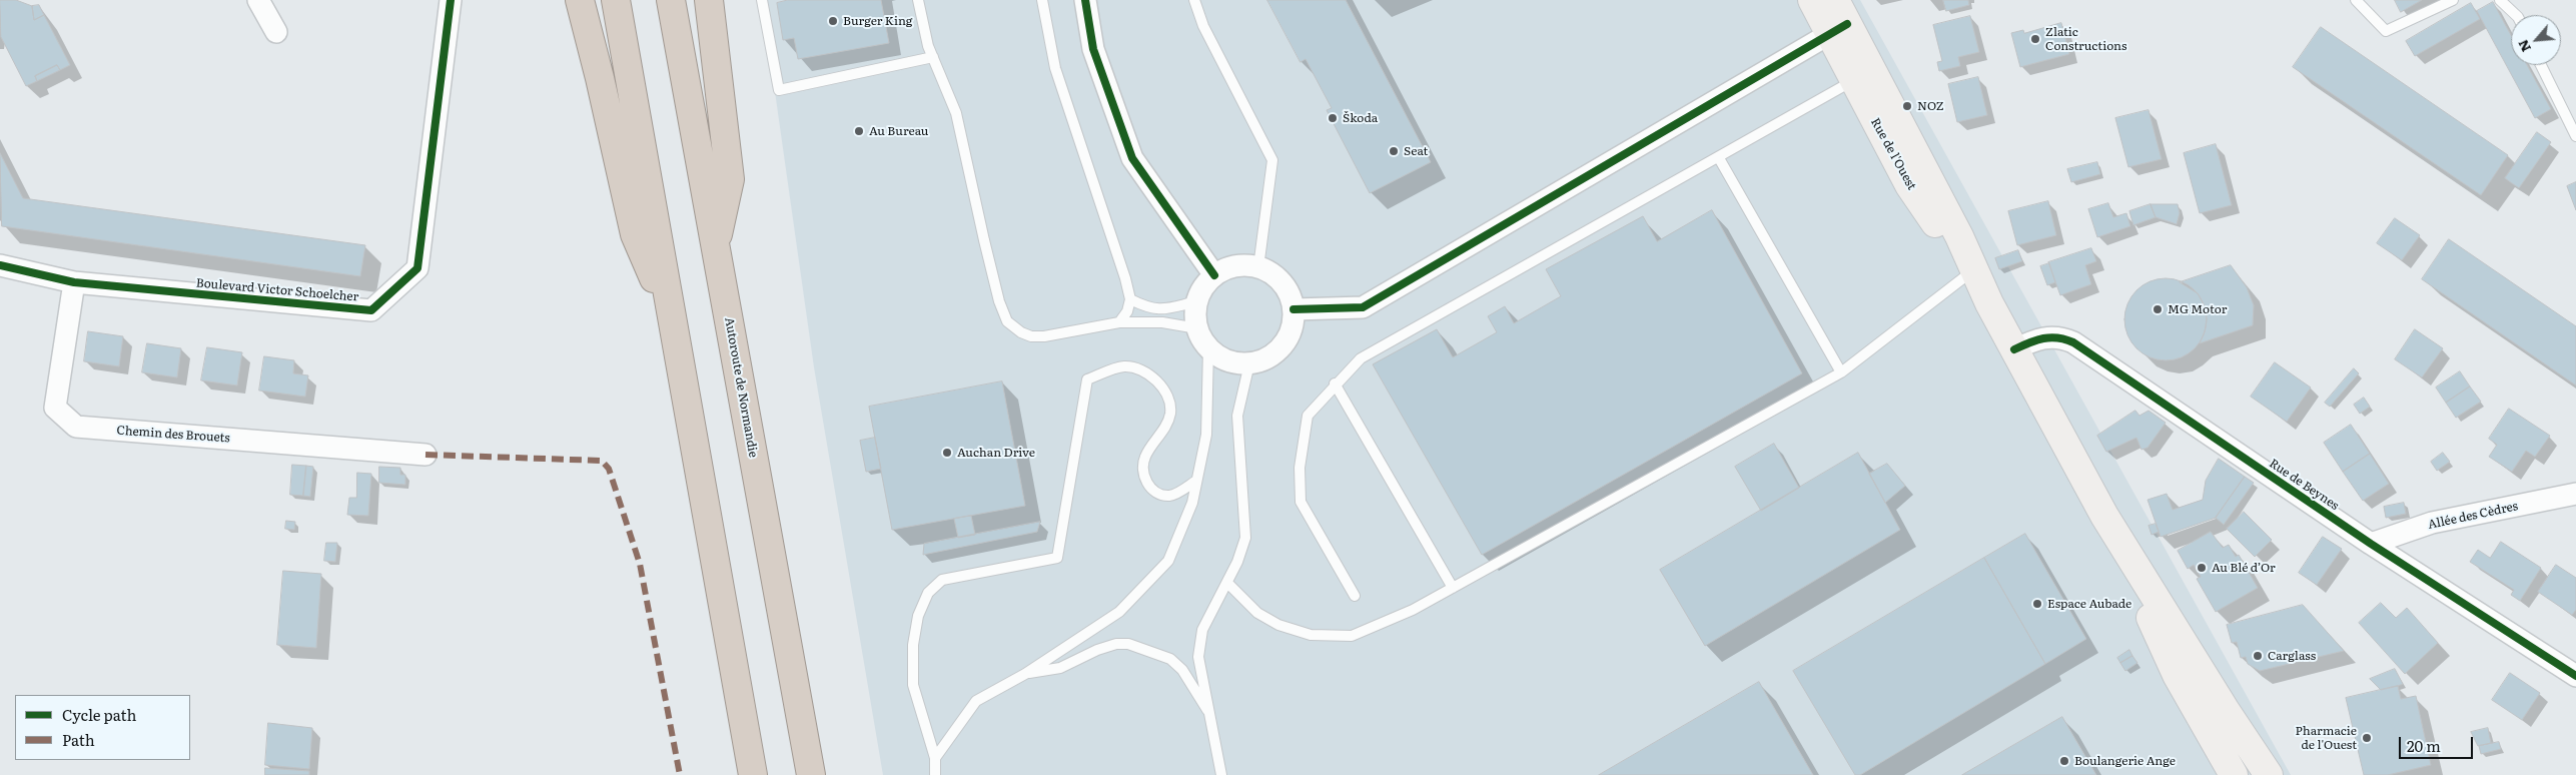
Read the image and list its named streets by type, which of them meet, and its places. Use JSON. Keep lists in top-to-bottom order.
{
  "streets": {
    "highway": ["Autoroute de Normandie"],
    "main road": ["Rue de l'Ouest"],
    "street": [
      "Boulevard Victor Schoelcher",
      "Chemin des Brouets",
      "Rue de Beynes",
      "Allée des Cèdres"
    ]
  },
  "crossings": [
    ["Rue de l'Ouest", "Rue de Beynes"],
    ["Boulevard Victor Schoelcher", "Chemin des Brouets"],
    ["Rue de Beynes", "Allée des Cèdres"]
  ],
  "places": [
    "Burger King",
    "Zlatic Constructions",
    "NOZ",
    "Škoda",
    "Au Bureau",
    "Seat",
    "MG Motor",
    "Auchan Drive",
    "Au Blé d’Or",
    "Espace Aubade",
    "Carglass",
    "Pharmacie de l'Ouest",
    "Boulangerie Ange"
  ],
  "legend": ["Cycle path", "Path"],
  "scale_bar": "20 m",
  "north": "bottom left"
}
